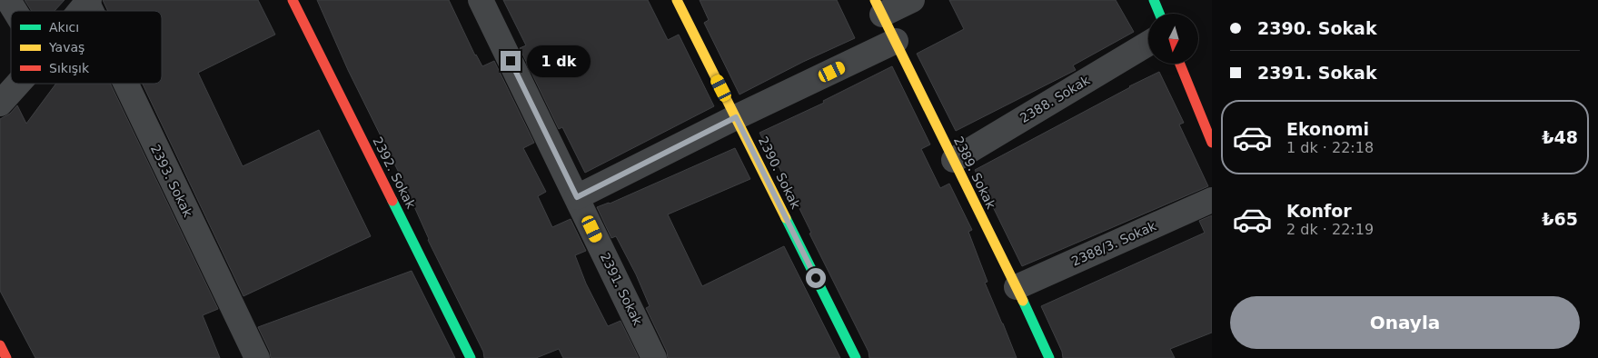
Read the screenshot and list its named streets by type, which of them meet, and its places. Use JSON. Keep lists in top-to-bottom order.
{
  "streets": {
    "street": [
      "2388. Sokak",
      "2392. Sokak",
      "2390. Sokak",
      "2389. Sokak",
      "2393. Sokak",
      "2388/3. Sokak",
      "2391. Sokak"
    ]
  },
  "crossings": [
    ["2388. Sokak", "2389. Sokak"],
    ["2389. Sokak", "2388/3. Sokak"]
  ],
  "legend": ["Akıcı", "Yavaş", "Sıkışık"],
  "north": "bottom",
  "page": {
    "banner": ["2390. Sokak", "2391. Sokak"],
    "bubble": "1 dk",
    "list": [
      {
        "name": "Ekonomi",
        "note": "1 dk · 22:18",
        "value": "₺48"
      },
      {
        "name": "Konfor",
        "note": "2 dk · 22:19",
        "value": "₺65"
      }
    ],
    "buttons": "Onayla"
  }
}
